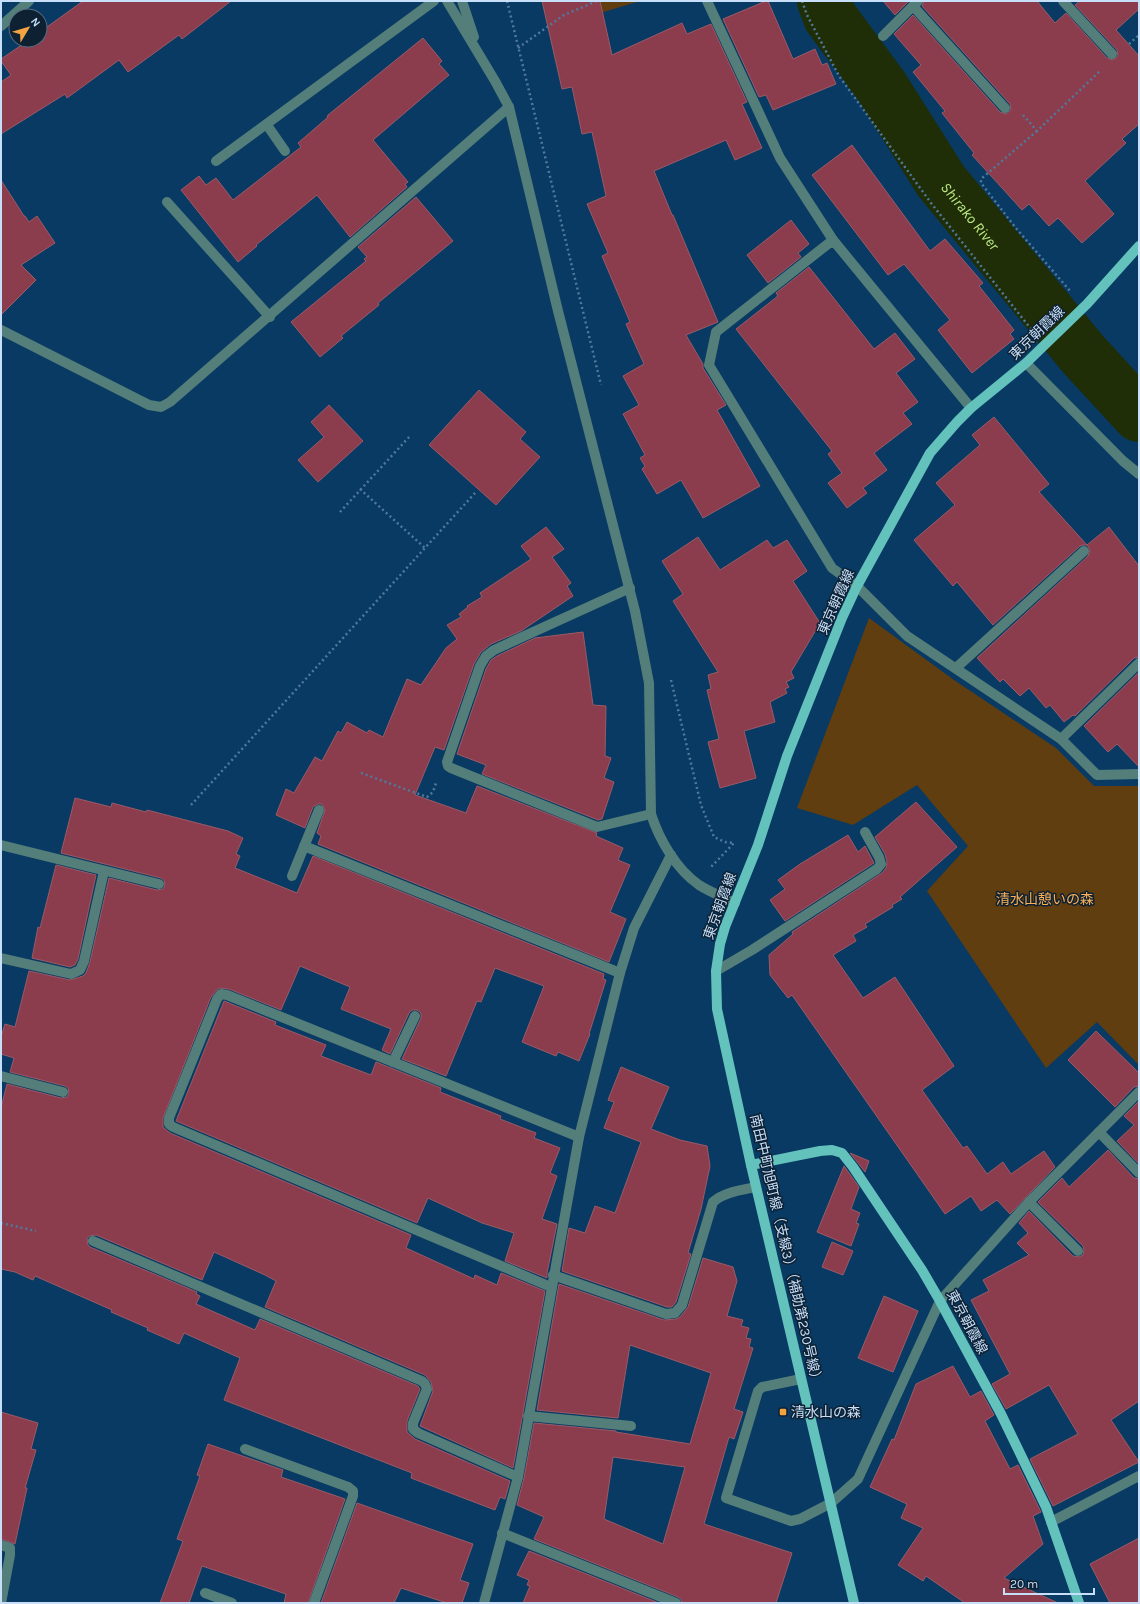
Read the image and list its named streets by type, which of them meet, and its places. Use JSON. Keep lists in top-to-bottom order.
{
  "streets": {
    "main road": ["東京朝霞線", "南田中町旭町線（支線3）（補助第230号線）"]
  },
  "crossings": [
    ["東京朝霞線", "南田中町旭町線（支線3）（補助第230号線）"]
  ],
  "water": ["Shirako River"],
  "parks": ["清水山憩いの森"],
  "places": {
    "transit": ["清水山の森"]
  },
  "scale_bar": "20 m",
  "north": "top right"
}
